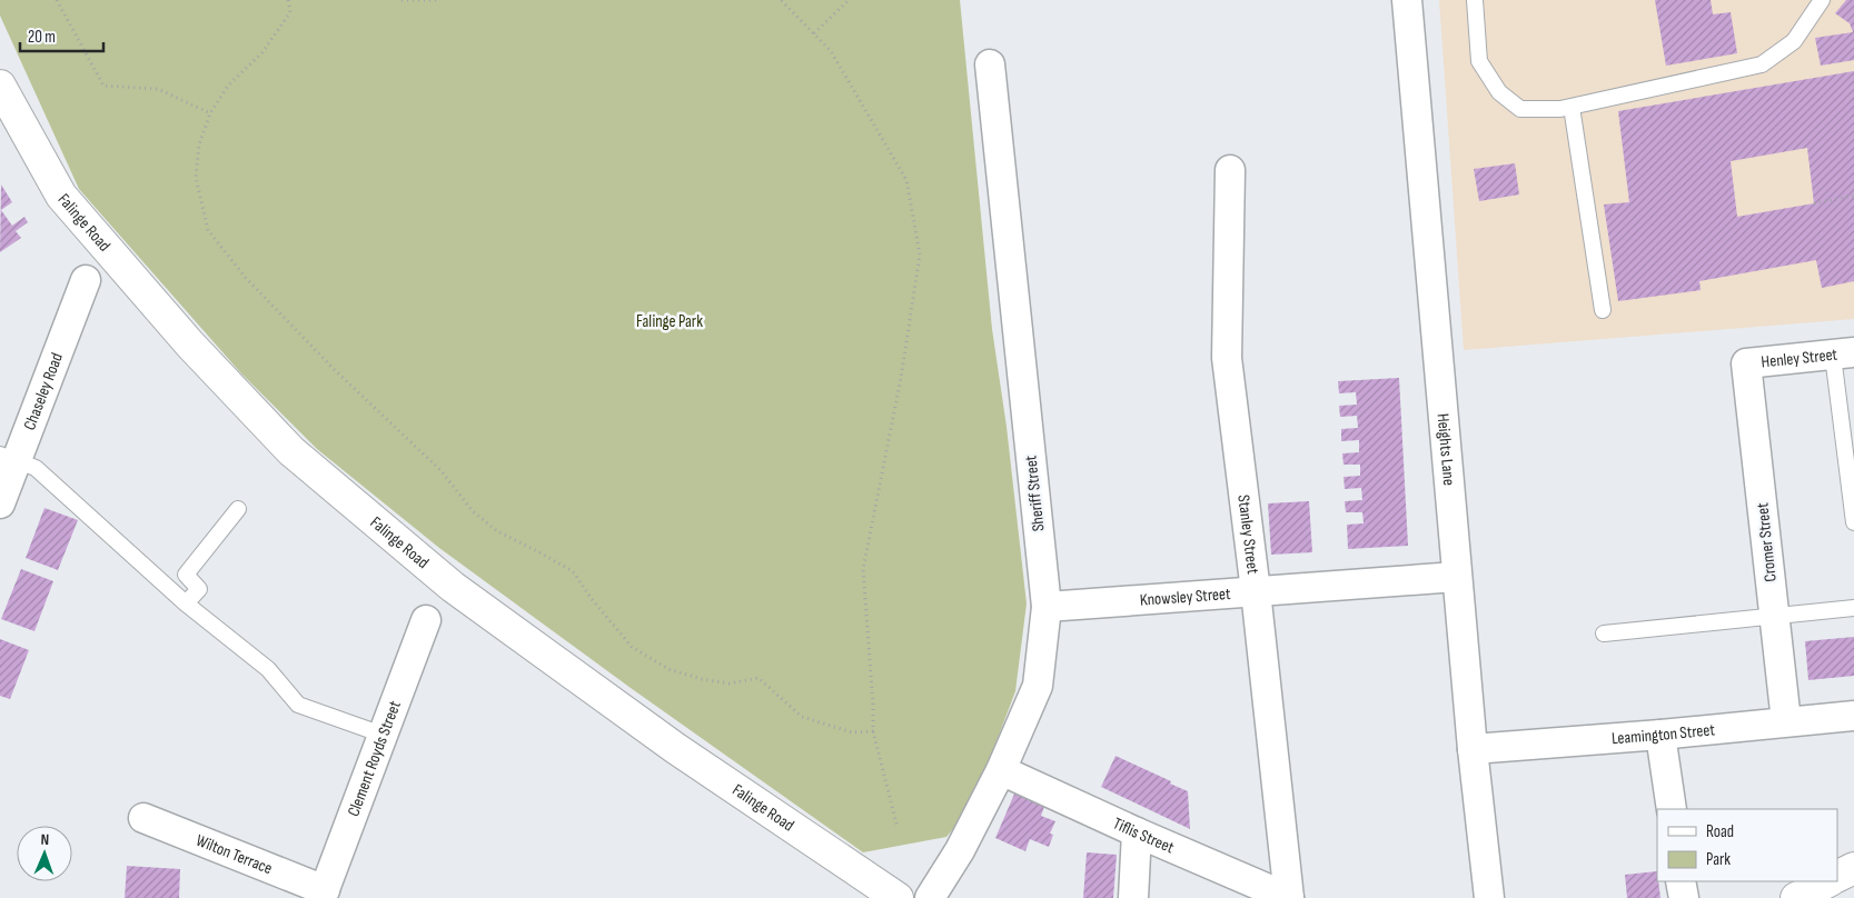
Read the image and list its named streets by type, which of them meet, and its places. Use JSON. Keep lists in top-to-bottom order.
{
  "streets": {
    "main road": ["Falinge Road"],
    "street": [
      "Henley Street",
      "Chaseley Road",
      "Heights Lane",
      "Sheriff Street",
      "Stanley Street",
      "Cromer Street",
      "Knowsley Street",
      "Leamington Street",
      "Clement Royds Street",
      "Tiflis Street",
      "Wilton Terrace"
    ]
  },
  "crossings": [
    ["Henley Street", "Cromer Street"],
    ["Heights Lane", "Knowsley Street"],
    ["Heights Lane", "Leamington Street"],
    ["Sheriff Street", "Knowsley Street"],
    ["Sheriff Street", "Tiflis Street"],
    ["Stanley Street", "Knowsley Street"],
    ["Stanley Street", "Tiflis Street"],
    ["Cromer Street", "Leamington Street"],
    ["Clement Royds Street", "Wilton Terrace"]
  ],
  "parks": ["Falinge Park"],
  "legend": ["Road", "Park"],
  "scale_bar": "20 m",
  "north": "top"
}
